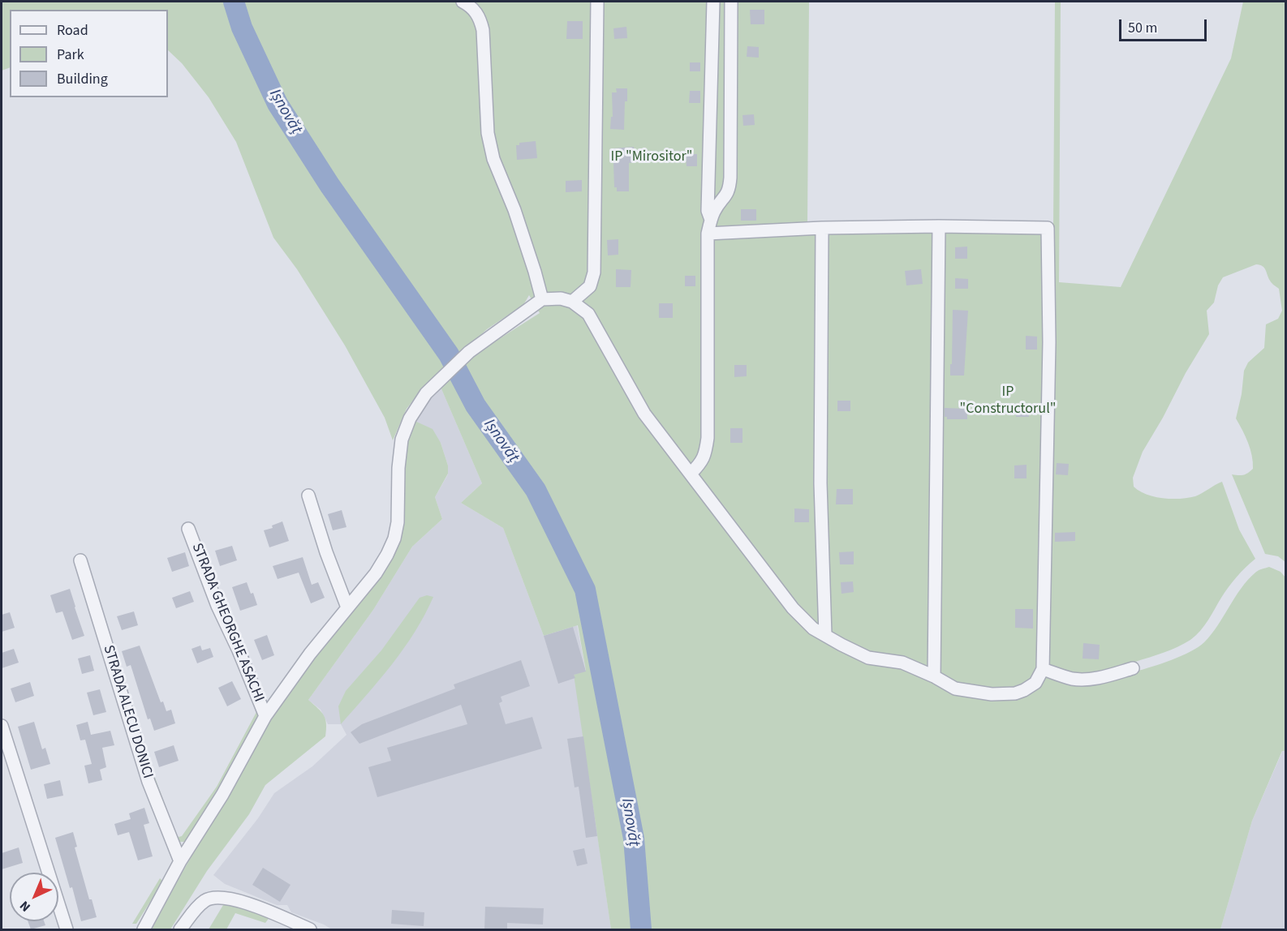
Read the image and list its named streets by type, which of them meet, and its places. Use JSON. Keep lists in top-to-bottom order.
{
  "streets": {
    "street": ["STRADA GHEORGHE ASACHI", "STRADA ALECU DONICI"]
  },
  "water": ["Ișnovăț"],
  "parks": ["IP \"Mirositor\"", "IP \"Constructorul\""],
  "legend": ["Road", "Park", "Building"],
  "scale_bar": "50 m",
  "north": "bottom left"
}
